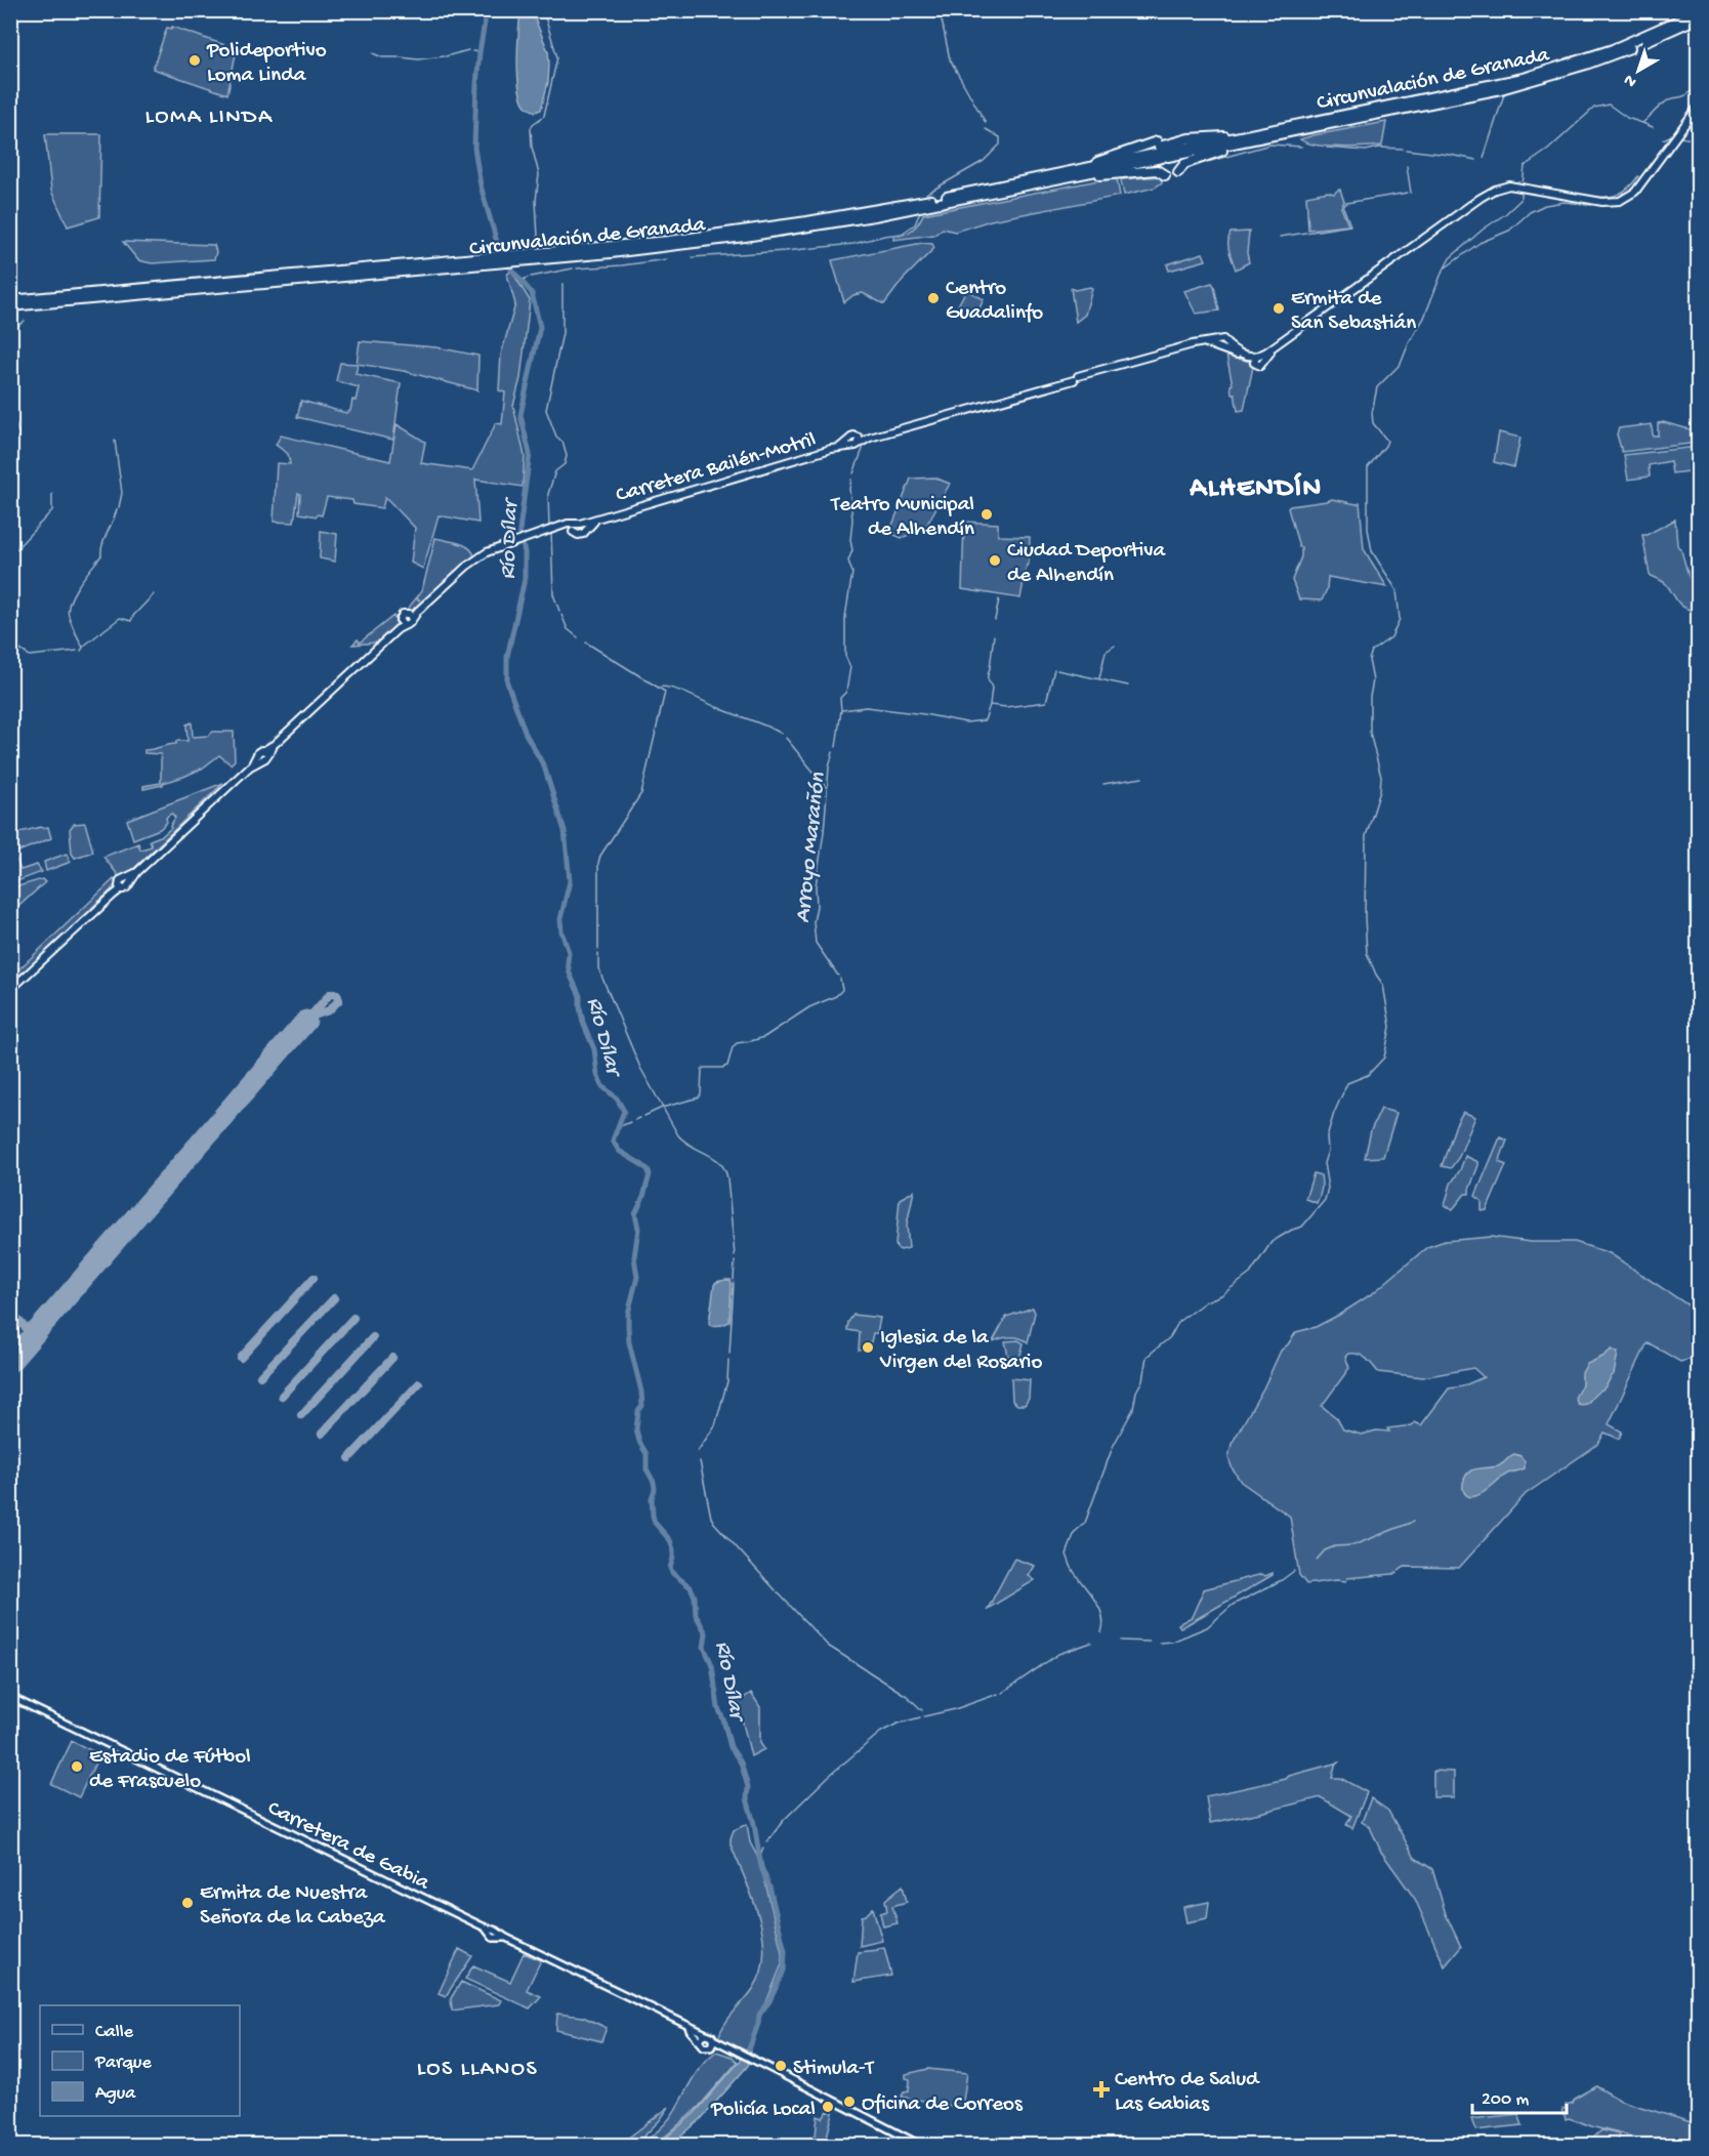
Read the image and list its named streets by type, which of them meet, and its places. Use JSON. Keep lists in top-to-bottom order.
{
  "streets": {
    "highway": ["Circunvalación de Granada"],
    "main road": ["Carretera Bailén-Motril", "Carretera de Gabia"]
  },
  "districts": ["LOMA LINDA", "ALHENDÍN", "LOS LLANOS"],
  "water": ["Río Dílar", "Arroyo Marañón"],
  "places": {
    "other": [
      "Polideportivo Loma Linda",
      "Centro Guadalinfo",
      "Ermita de San Sebastián",
      "Teatro Municipal de Alhendín",
      "Ciudad Deportiva de Alhendín",
      "Iglesia de la Virgen del Rosario",
      "Estadio de Fútbol de Frascuelo",
      "Ermita de Nuestra Señora de la Cabeza",
      "Stimula-T",
      "Oficina de Correos",
      "Policía Local"
    ],
    "health": ["Centro de Salud Las Gabias"]
  },
  "legend": ["Calle", "Parque", "Agua"],
  "scale_bar": "200 m",
  "north": "bottom left"
}
